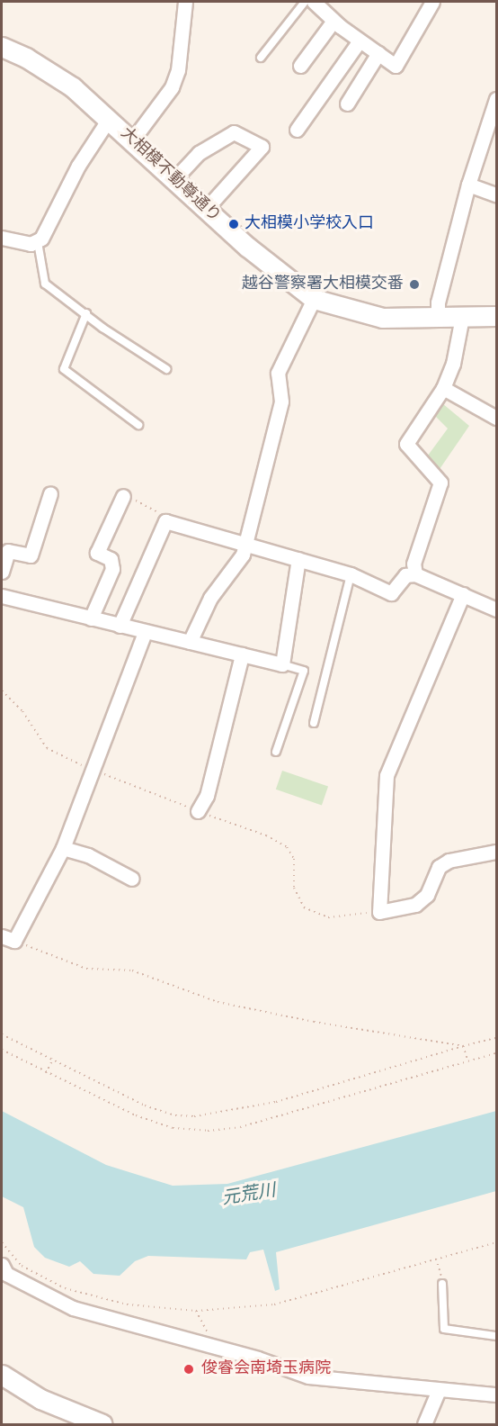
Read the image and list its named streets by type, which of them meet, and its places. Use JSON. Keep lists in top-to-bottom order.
{
  "streets": {
    "street": ["大相模不動尊通り"]
  },
  "water": ["元荒川"],
  "places": ["大相模小学校入口", "越谷警察署大相模交番", "俊睿会南埼玉病院"]
}
